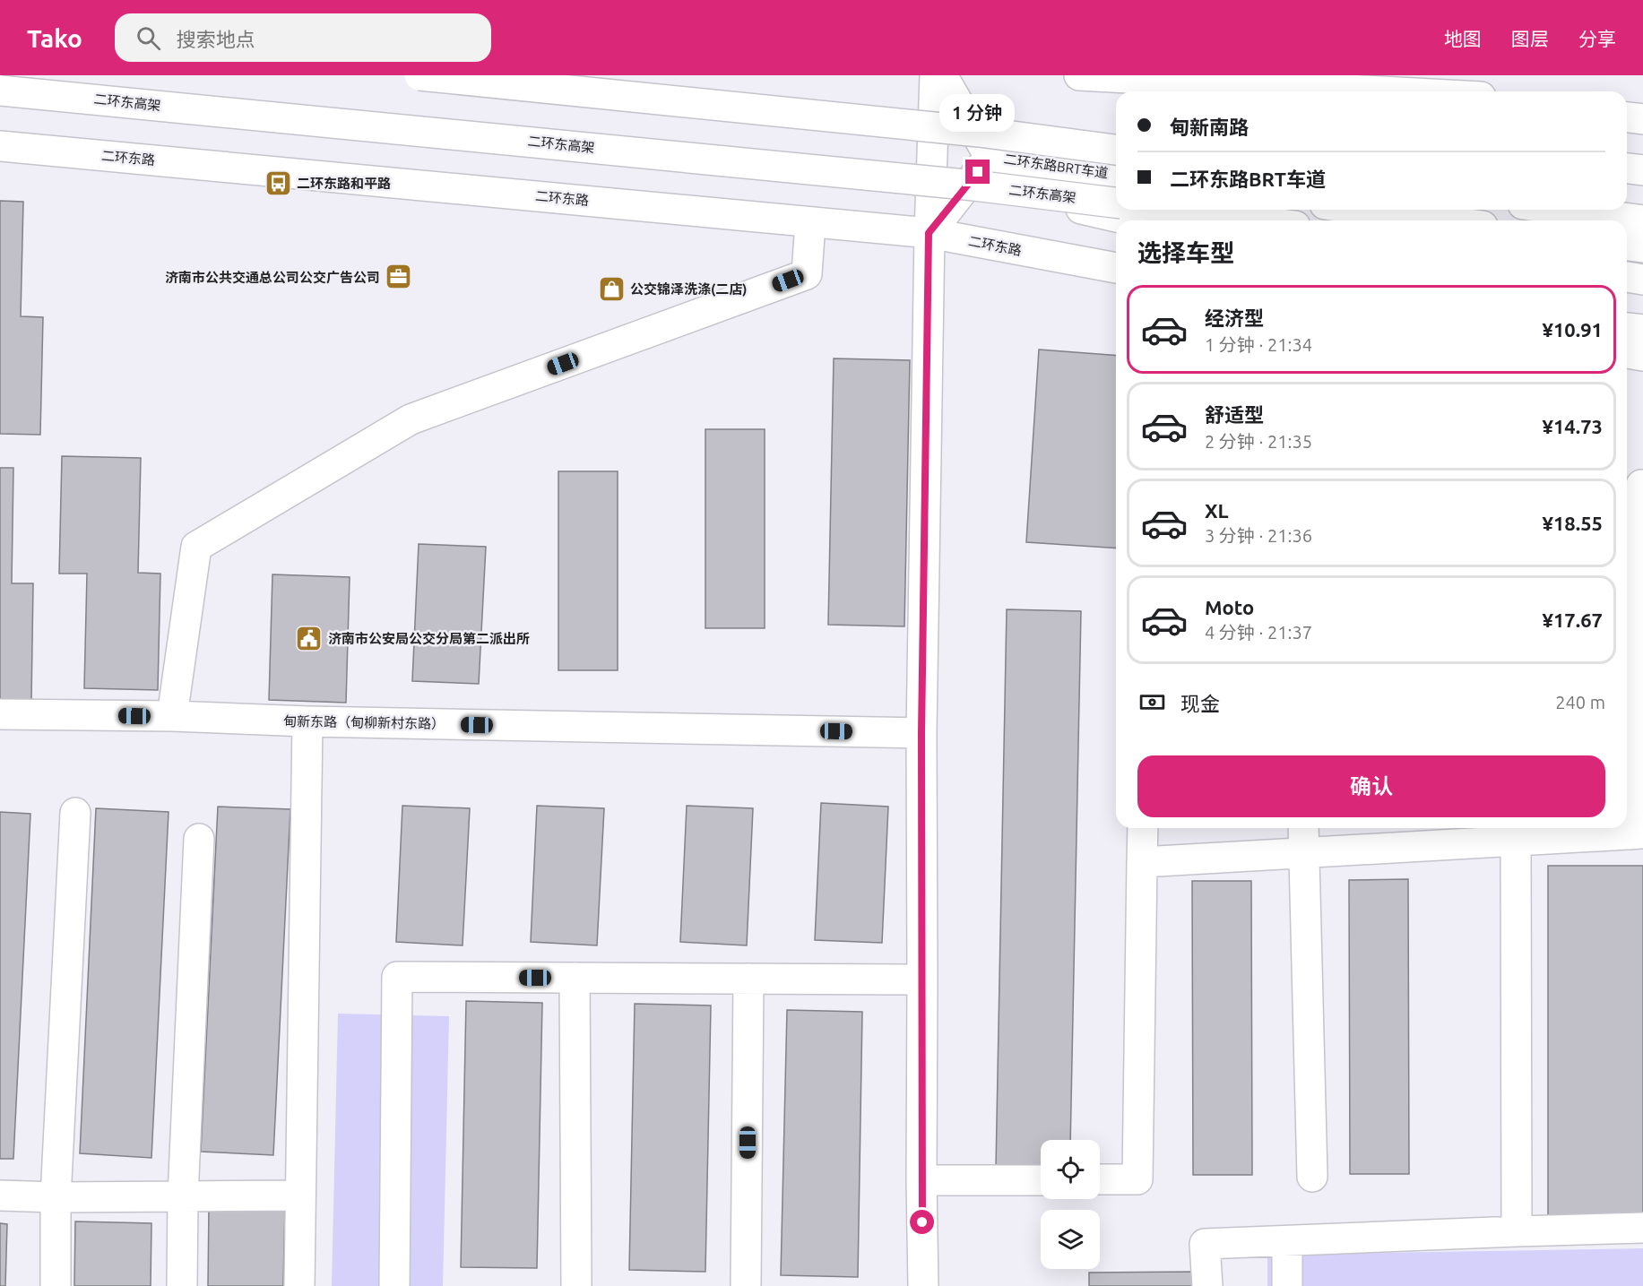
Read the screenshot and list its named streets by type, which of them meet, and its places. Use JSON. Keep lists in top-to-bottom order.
{
  "streets": {
    "main road": [
      "二环东高架",
      "二环东路",
      "二环东路BRT车道",
      "甸新东路（甸柳新村东路）"
    ]
  },
  "crossings": [
    ["二环东路", "二环东路BRT车道"]
  ],
  "places": {
    "bus stop": ["二环东路和平路"],
    "office": ["济南市公共交通总公司公交广告公司"],
    "shop": ["公交锦泽洗涤(二店)"],
    "public building": ["济南市公安局公交分局第二派出所"]
  },
  "page": {
    "header": "Tako",
    "search": "搜索地点",
    "nav": ["地图", "图层", "分享"],
    "banner": ["甸新南路", "二环东路BRT车道"],
    "bubble": "1 分钟",
    "heading": "选择车型",
    "list": [
      {
        "name": "经济型",
        "note": "1 分钟 · 21:34",
        "value": "¥10.91"
      },
      {
        "name": "舒适型",
        "note": "2 分钟 · 21:35",
        "value": "¥14.73"
      },
      {
        "name": "XL",
        "note": "3 分钟 · 21:36",
        "value": "¥18.55"
      },
      {
        "name": "Moto",
        "note": "4 分钟 · 21:37",
        "value": "¥17.67"
      }
    ],
    "pay": ["现金", "240 m"],
    "buttons": "确认"
  }
}
